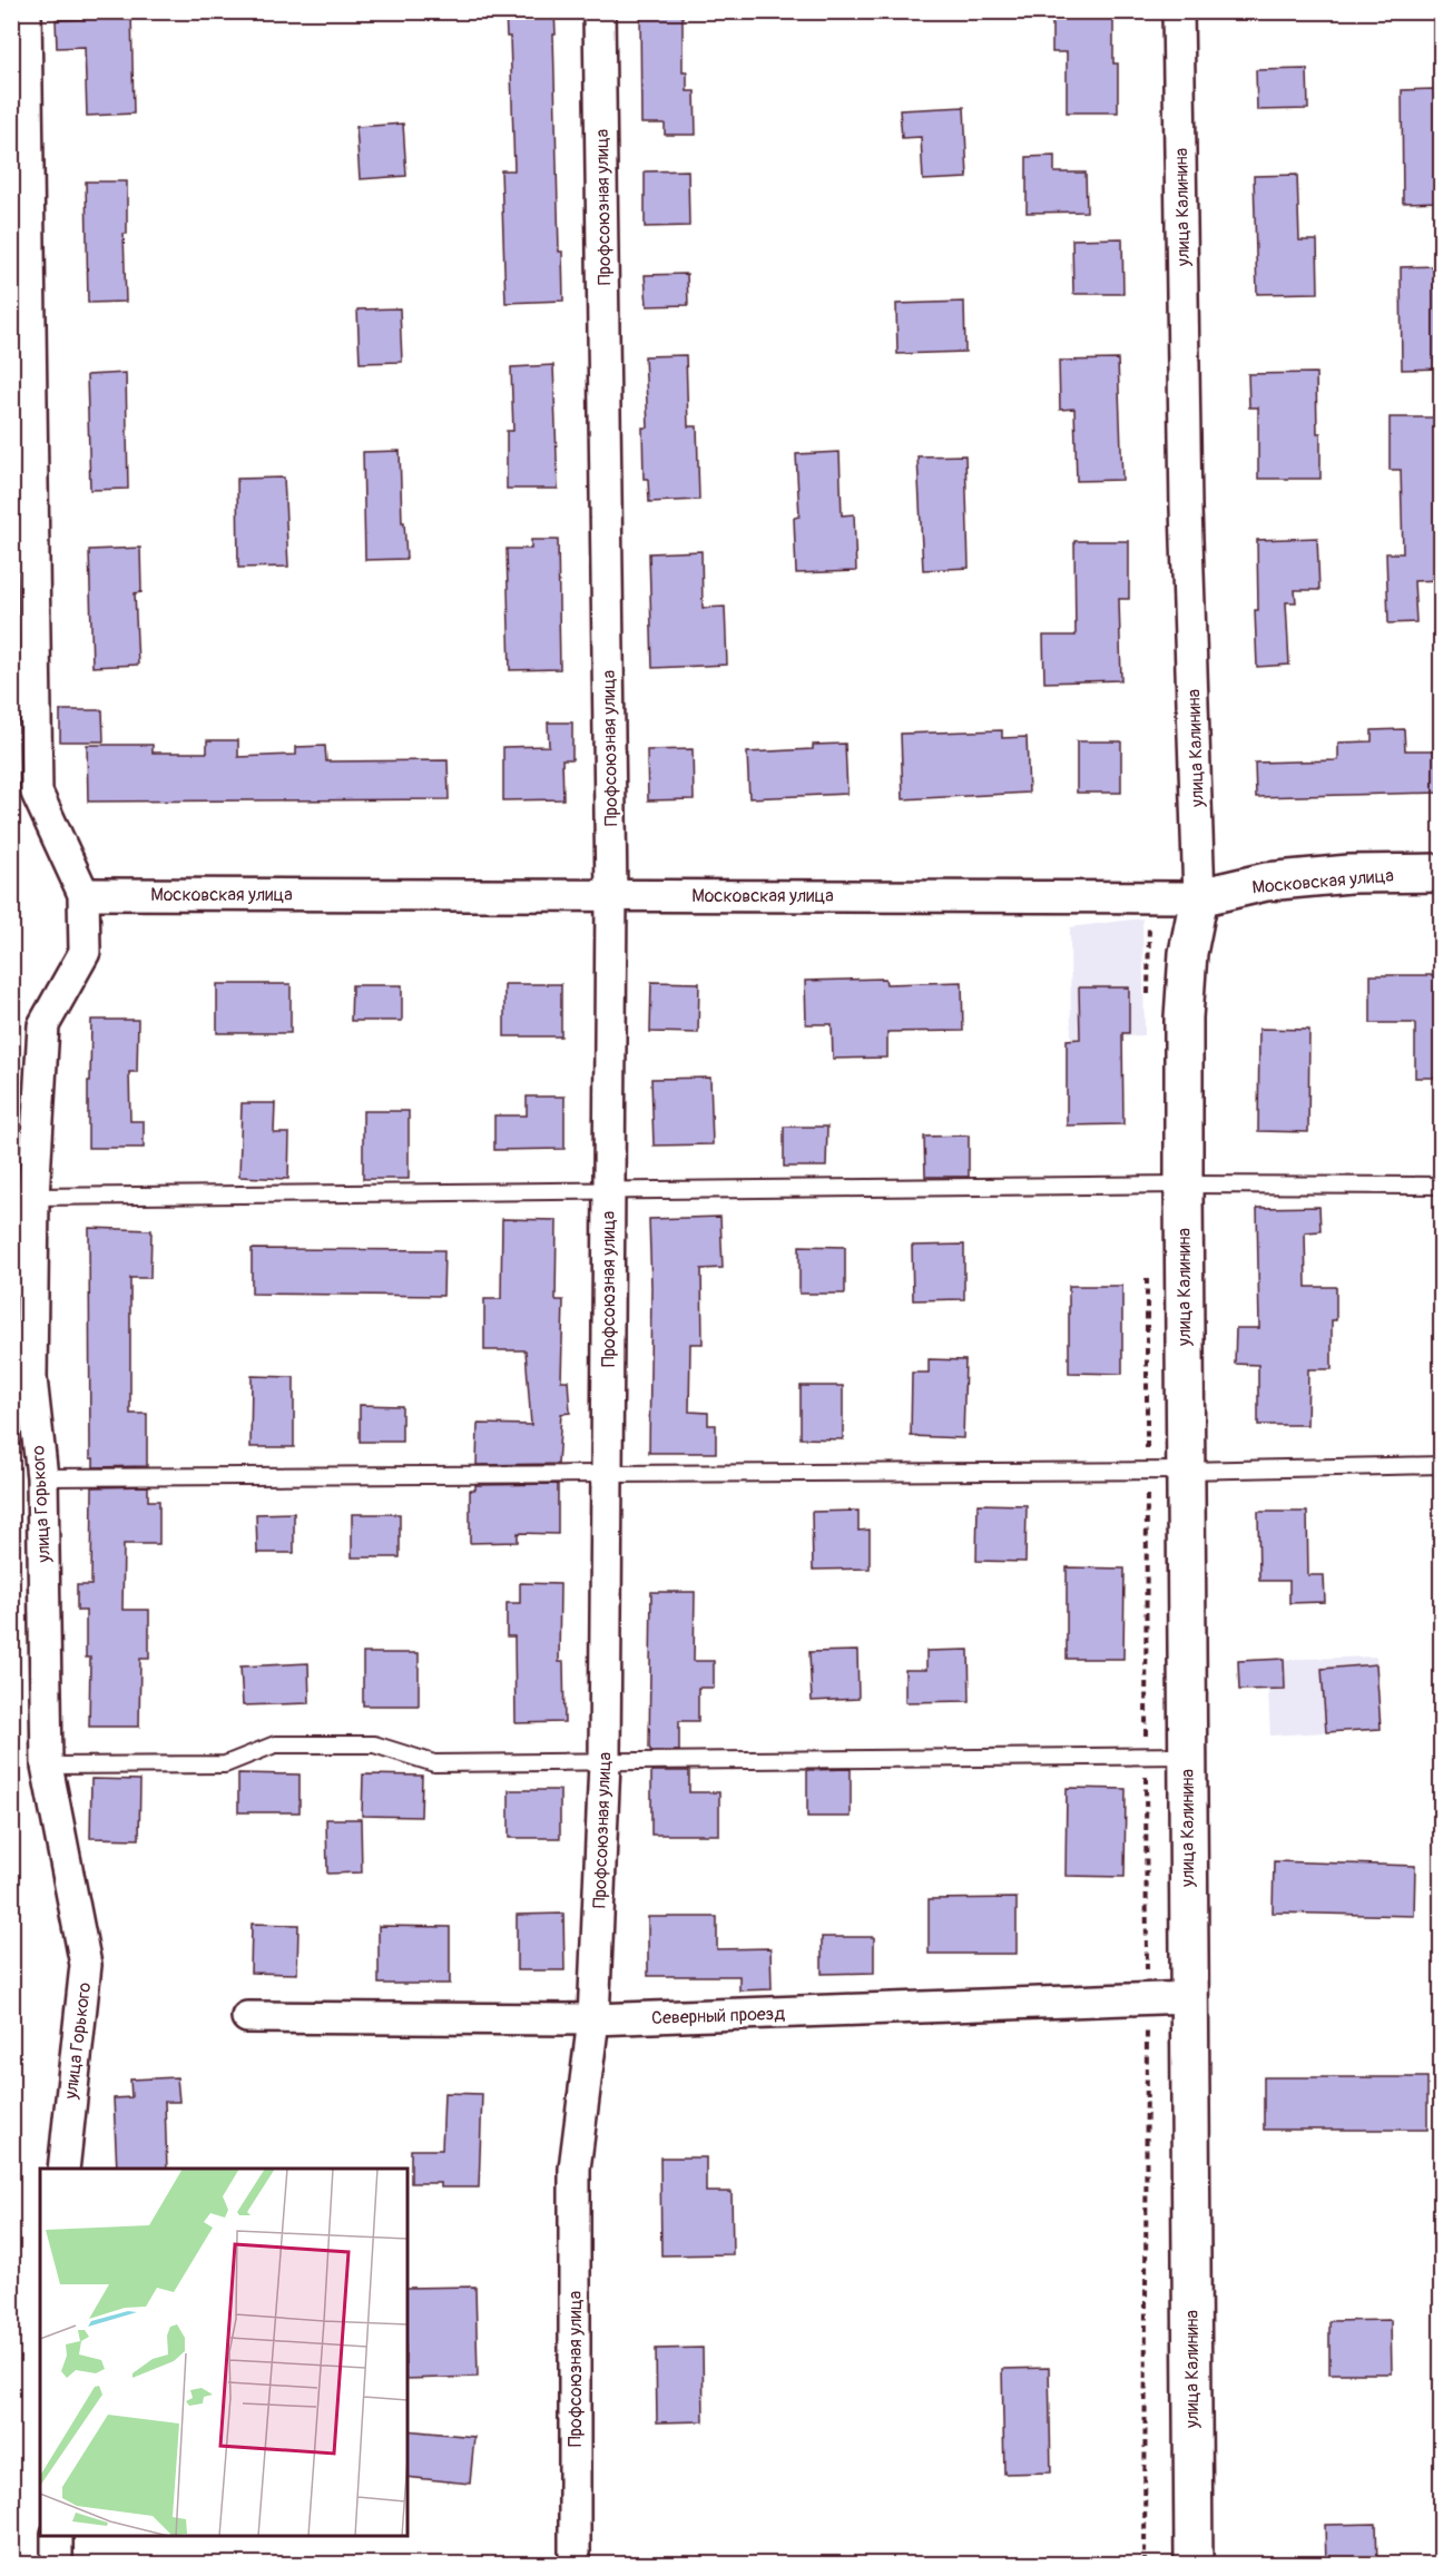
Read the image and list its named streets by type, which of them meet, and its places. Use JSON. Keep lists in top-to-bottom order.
{
  "streets": {
    "main road": ["улица Калинина", "Московская улица"],
    "street": ["Профсоюзная улица", "улица Горького", "Северный проезд"]
  },
  "crossings": [
    ["Профсоюзная улица", "Московская улица"],
    ["Профсоюзная улица", "Северный проезд"],
    ["улица Калинина", "Московская улица"],
    ["улица Калинина", "Северный проезд"],
    ["Московская улица", "улица Горького"]
  ]
}
